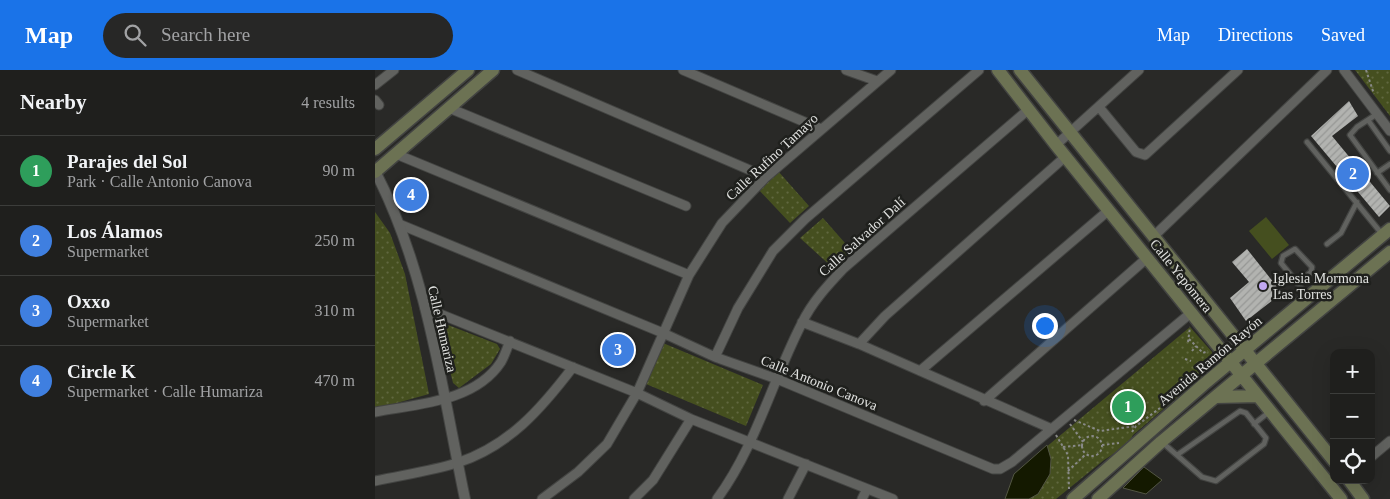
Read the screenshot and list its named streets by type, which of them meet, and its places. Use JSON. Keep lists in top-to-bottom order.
{
  "streets": {
    "main road": ["Calle Yepómera", "Avenida Ramón Rayón"],
    "street": [
      "Calle Rufino Tamayo",
      "Calle Salvador Dalí",
      "Calle Humariza",
      "Calle Antonio Canova"
    ]
  },
  "crossings": [
    ["Calle Rufino Tamayo", "Calle Antonio Canova"],
    ["Calle Salvador Dalí", "Calle Yepómera"],
    ["Calle Salvador Dalí", "Calle Antonio Canova"],
    ["Calle Yepómera", "Avenida Ramón Rayón"],
    ["Calle Yepómera", "Calle Antonio Canova"],
    ["Calle Humariza", "Calle Antonio Canova"]
  ],
  "places": ["Iglesia Mormona Las Torres"],
  "page": {
    "header": "Map",
    "search": "Search here",
    "nav": ["Map", "Directions", "Saved"],
    "heading": ["Nearby", "4 results"],
    "list": [
      {
        "mark": "1",
        "name": "Parajes del Sol",
        "note": "Park · Calle Antonio Canova",
        "value": "90 m"
      },
      {
        "mark": "2",
        "name": "Los Álamos",
        "note": "Supermarket",
        "value": "250 m"
      },
      {
        "mark": "3",
        "name": "Oxxo",
        "note": "Supermarket",
        "value": "310 m"
      },
      {
        "mark": "4",
        "name": "Circle K",
        "note": "Supermarket · Calle Humariza",
        "value": "470 m"
      }
    ],
    "pins": [
      "2",
      "4",
      "3",
      "1"
    ],
    "map_buttons": ["+", "−"]
  }
}
